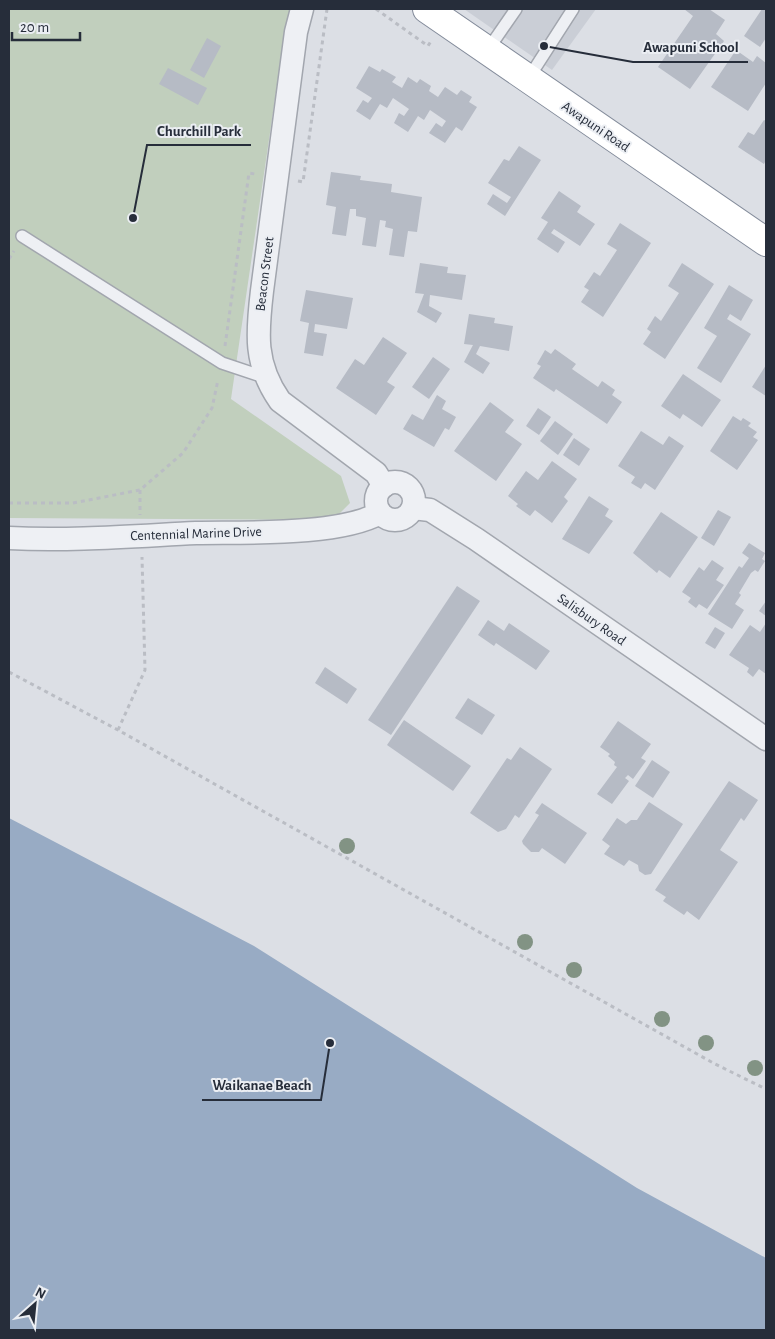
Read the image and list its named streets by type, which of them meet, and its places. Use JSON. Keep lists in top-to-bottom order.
{
  "streets": {
    "highway": ["Awapuni Road"],
    "street": ["Beacon Street", "Centennial Marine Drive", "Salisbury Road"]
  },
  "crossings": [
    ["Beacon Street", "Centennial Marine Drive"],
    ["Beacon Street", "Salisbury Road"],
    ["Centennial Marine Drive", "Salisbury Road"]
  ],
  "places": ["Awapuni School", "Churchill Park", "Waikanae Beach"],
  "scale_bar": "20 m",
  "north": "top right"
}
